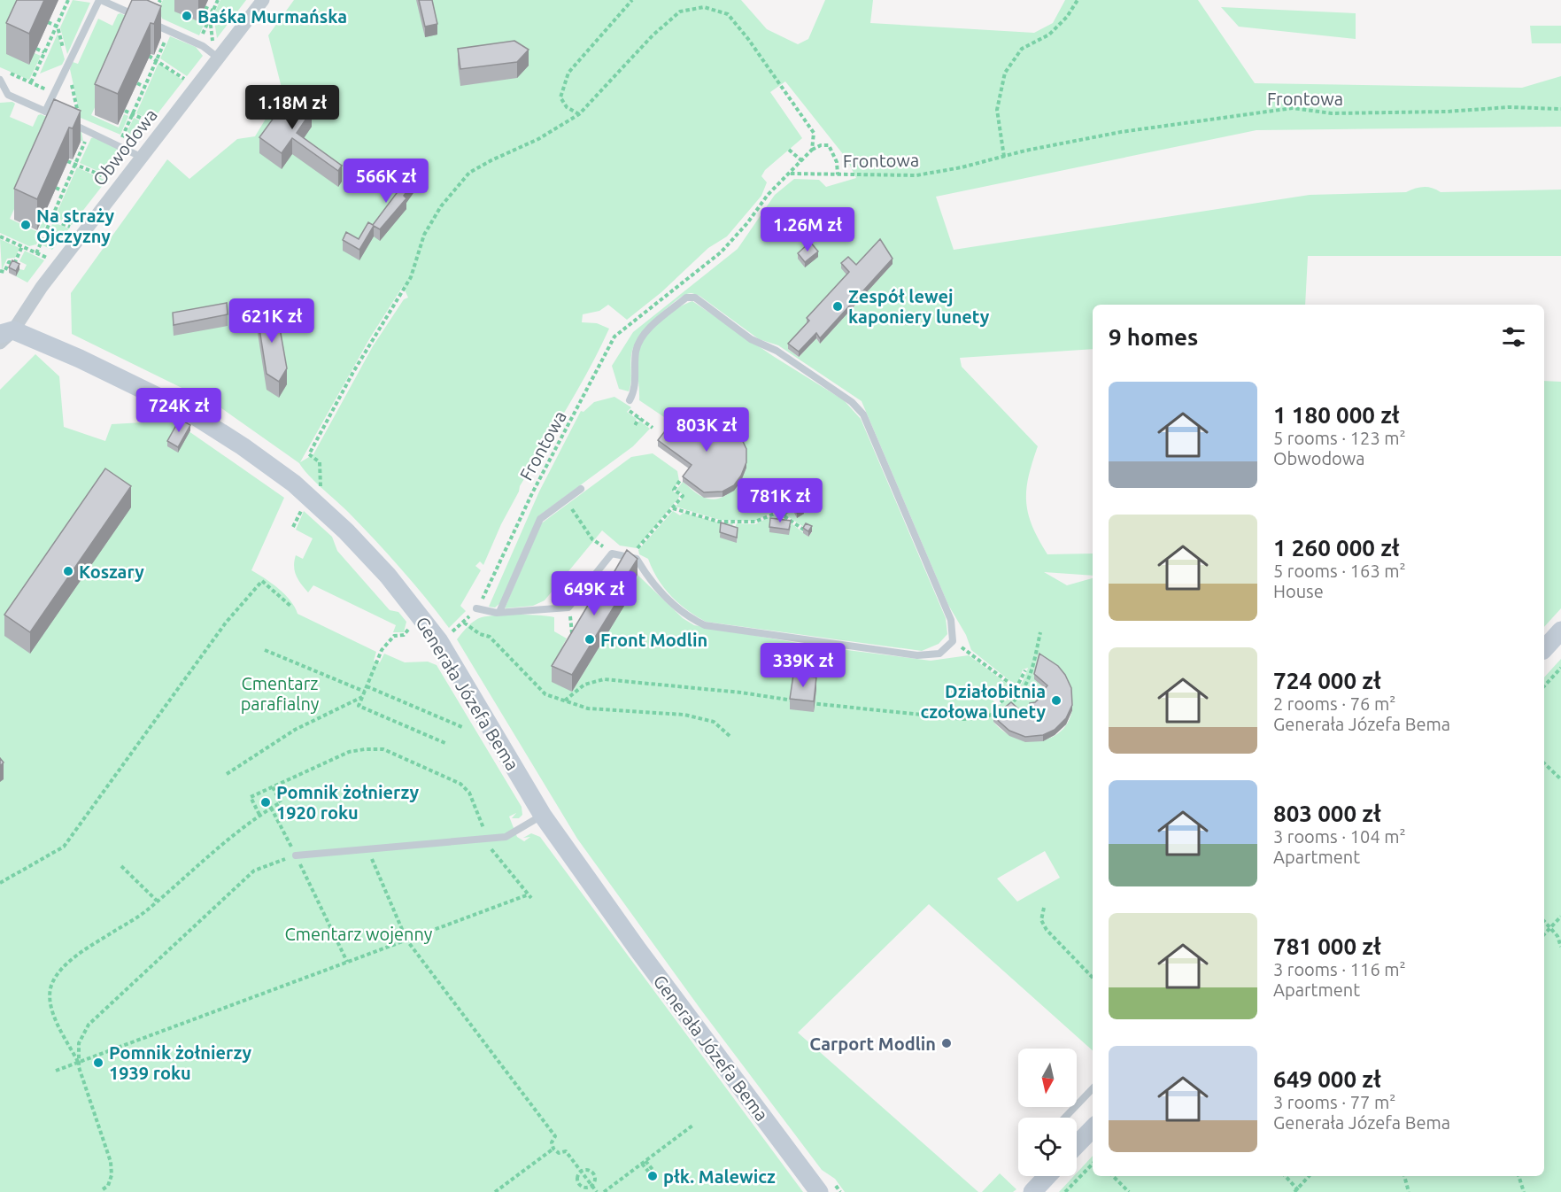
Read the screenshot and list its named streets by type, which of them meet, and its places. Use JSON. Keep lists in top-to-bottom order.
{
  "streets": {
    "street": ["Obwodowa", "Generała Józefa Bema"],
    "path": ["Frontowa"]
  },
  "crossings": [
    ["Frontowa", "Generała Józefa Bema"],
    ["Obwodowa", "Generała Józefa Bema"]
  ],
  "parks": ["Cmentarz parafialny", "Cmentarz wojenny"],
  "places": [
    "Baśka Murmańska",
    "Na straży Ojczyzny",
    "Zespół lewej kaponiery lunety",
    "Koszary",
    "Front Modlin",
    "Działobitnia czołowa lunety",
    "Pomnik żołnierzy 1920 roku",
    "Carport Modlin",
    "Pomnik żołnierzy 1939 roku",
    "płk. Malewicz"
  ],
  "north": "bottom",
  "page": {
    "price": [
      "1.18M zł",
      "566K zł",
      "1.26M zł",
      "621K zł",
      "724K zł",
      "803K zł",
      "781K zł",
      "649K zł",
      "339K zł"
    ],
    "heading": "9 homes",
    "list": [
      {
        "name": "1 180 000 zł",
        "note": "5 rooms · 123 m² · Obwodowa"
      },
      {
        "name": "1 260 000 zł",
        "note": "5 rooms · 163 m² · House"
      },
      {
        "name": "724 000 zł",
        "note": "2 rooms · 76 m² · Generała Józefa Bema"
      },
      {
        "name": "803 000 zł",
        "note": "3 rooms · 104 m² · Apartment"
      },
      {
        "name": "781 000 zł",
        "note": "3 rooms · 116 m² · Apartment"
      },
      {
        "name": "649 000 zł",
        "note": "3 rooms · 77 m² · Generała Józefa Bema"
      }
    ]
  }
}
